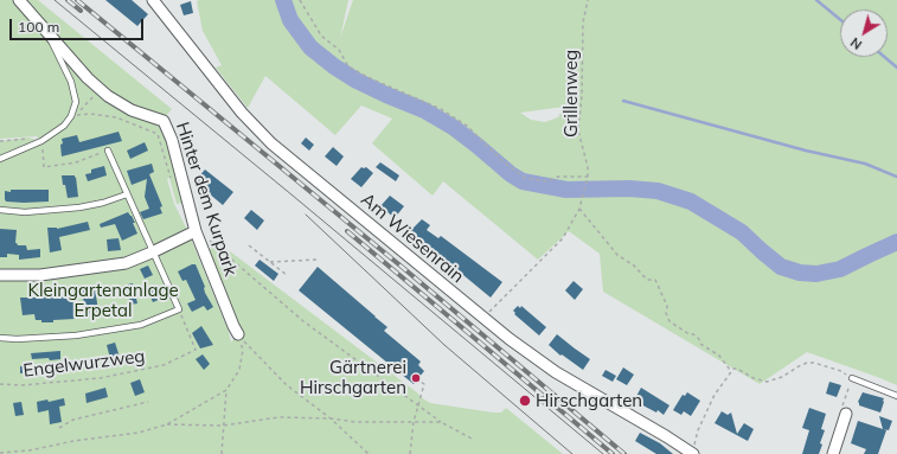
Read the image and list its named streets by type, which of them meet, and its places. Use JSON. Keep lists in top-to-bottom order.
{
  "streets": {
    "street": ["Hinter dem Kurpark", "Am Wiesenrain"],
    "path": ["Grillenweg", "Engelwurzweg"]
  },
  "crossings": [
    ["Grillenweg", "Am Wiesenrain"]
  ],
  "parks": ["Kleingartenanlage Erpetal"],
  "places": ["Gärtnerei Hirschgarten", "Hirschgarten"],
  "scale_bar": "100 m",
  "north": "bottom left"
}
